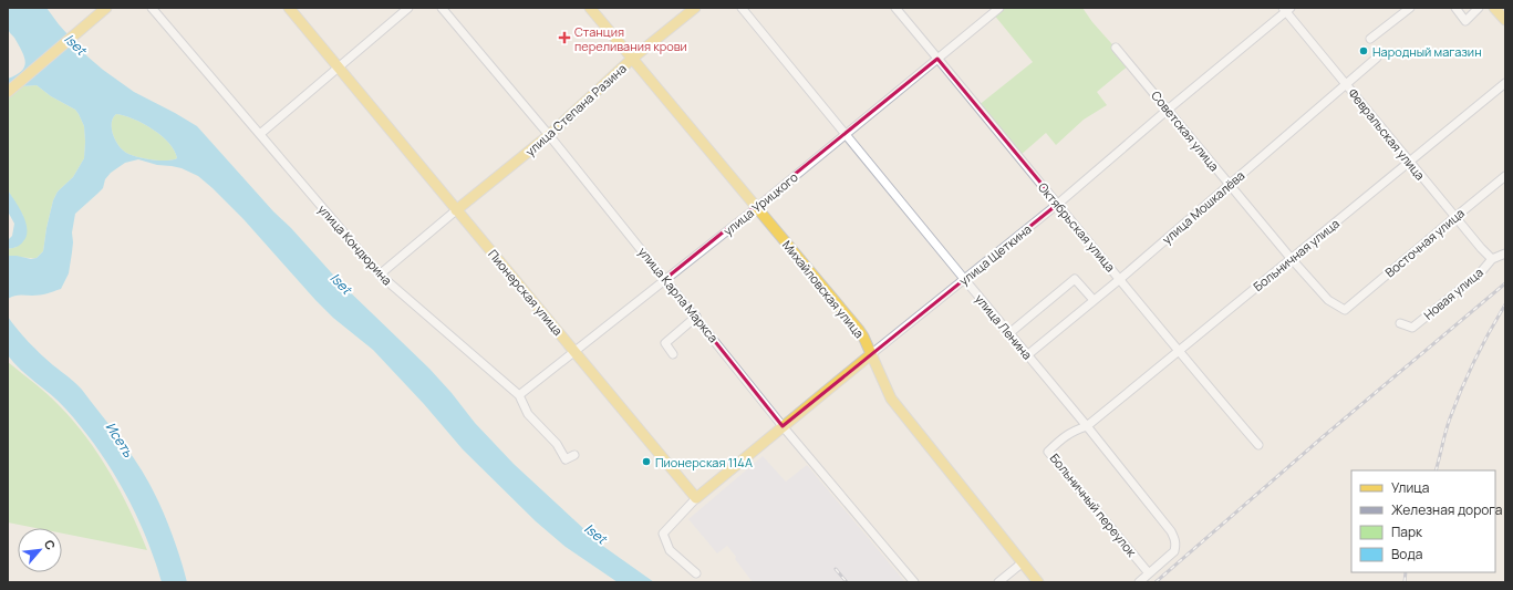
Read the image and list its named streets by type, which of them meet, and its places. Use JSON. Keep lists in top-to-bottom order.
{
  "streets": {
    "main road": [
      "улица Степана Разина",
      "улица Щеткина",
      "Михайловская улица",
      "Пионерская улица"
    ],
    "street": [
      "Советская улица",
      "Февральская улица",
      "улица Урицкого",
      "улица Мошкалёва",
      "Октябрьская улица",
      "Восточная улица",
      "улица Кондюрина",
      "Больничная улица",
      "Новая улица",
      "улица Карла Маркса",
      "улица Ленина",
      "Больничный переулок"
    ]
  },
  "crossings": [
    ["улица Степана Разина", "Михайловская улица"],
    ["улица Степана Разина", "Пионерская улица"],
    ["улица Степана Разина", "улица Карла Маркса"],
    ["Советская улица", "улица Мошкалёва"],
    ["Советская улица", "Восточная улица"],
    ["Советская улица", "улица Щеткина"],
    ["Советская улица", "Больничная улица"],
    ["Февральская улица", "улица Мошкалёва"],
    ["Февральская улица", "Восточная улица"],
    ["Февральская улица", "улица Щеткина"],
    ["Февральская улица", "Больничная улица"],
    ["Февральская улица", "Новая улица"],
    ["улица Урицкого", "Октябрьская улица"],
    ["улица Урицкого", "улица Кондюрина"],
    ["улица Урицкого", "Михайловская улица"],
    ["улица Урицкого", "Пионерская улица"],
    ["улица Урицкого", "улица Карла Маркса"],
    ["улица Урицкого", "улица Ленина"],
    ["улица Мошкалёва", "Октябрьская улица"],
    ["улица Мошкалёва", "улица Ленина"],
    ["Октябрьская улица", "улица Щеткина"],
    ["Октябрьская улица", "Больничная улица"],
    ["улица Щеткина", "Михайловская улица"],
    ["улица Щеткина", "Пионерская улица"],
    ["улица Щеткина", "улица Карла Маркса"],
    ["улица Щеткина", "улица Ленина"],
    ["Больничная улица", "улица Ленина"],
    ["Больничная улица", "Больничный переулок"],
    ["улица Ленина", "Больничный переулок"]
  ],
  "water": ["Iset", "Исеть"],
  "places": {
    "health": ["Станция переливания крови"],
    "other": ["Народный магазин", "Пионерская 114А"]
  },
  "legend": [
    "Улица",
    "Железная дорога",
    "Парк",
    "Вода"
  ],
  "north": "top right"
}
